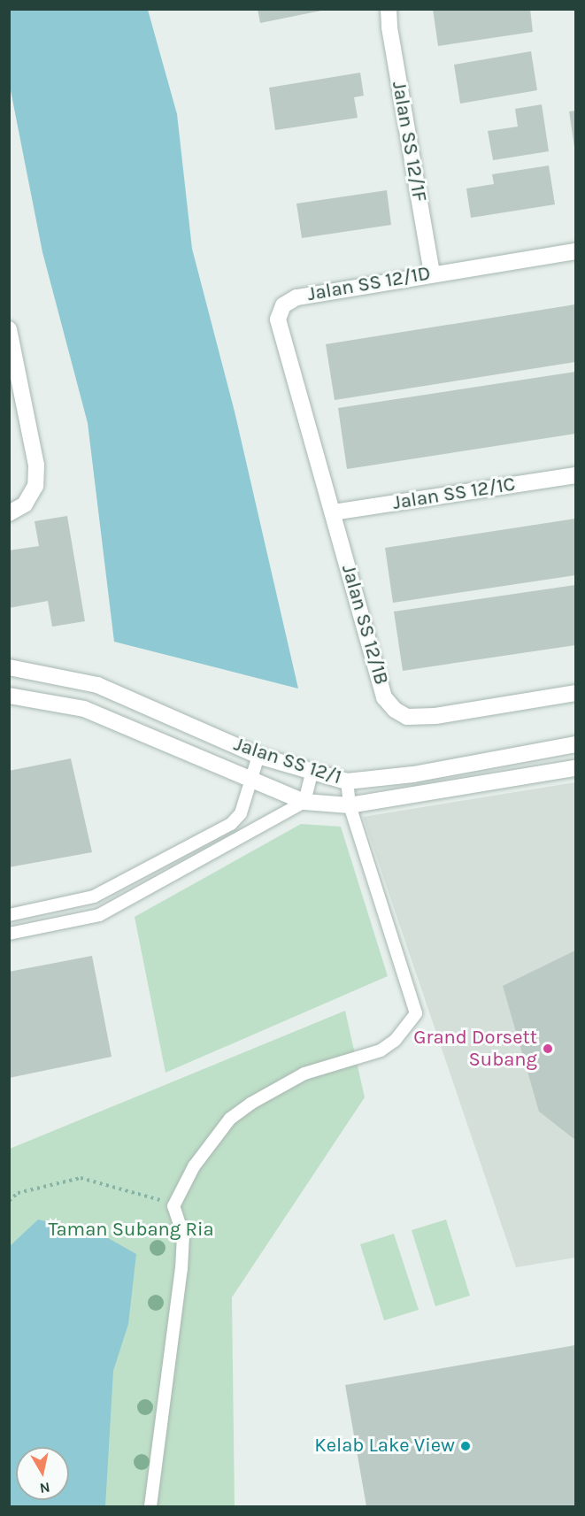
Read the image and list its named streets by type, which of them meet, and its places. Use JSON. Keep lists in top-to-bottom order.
{
  "streets": {
    "street": [
      "Jalan SS 12/1F",
      "Jalan SS 12/1D",
      "Jalan SS 12/1C",
      "Jalan SS 12/1B",
      "Jalan SS 12/1"
    ]
  },
  "crossings": [
    ["Jalan SS 12/1F", "Jalan SS 12/1D"],
    ["Jalan SS 12/1D", "Jalan SS 12/1C"],
    ["Jalan SS 12/1D", "Jalan SS 12/1B"],
    ["Jalan SS 12/1C", "Jalan SS 12/1B"]
  ],
  "parks": ["Taman Subang Ria"],
  "places": ["Grand Dorsett Subang", "Kelab Lake View"],
  "north": "bottom"
}
